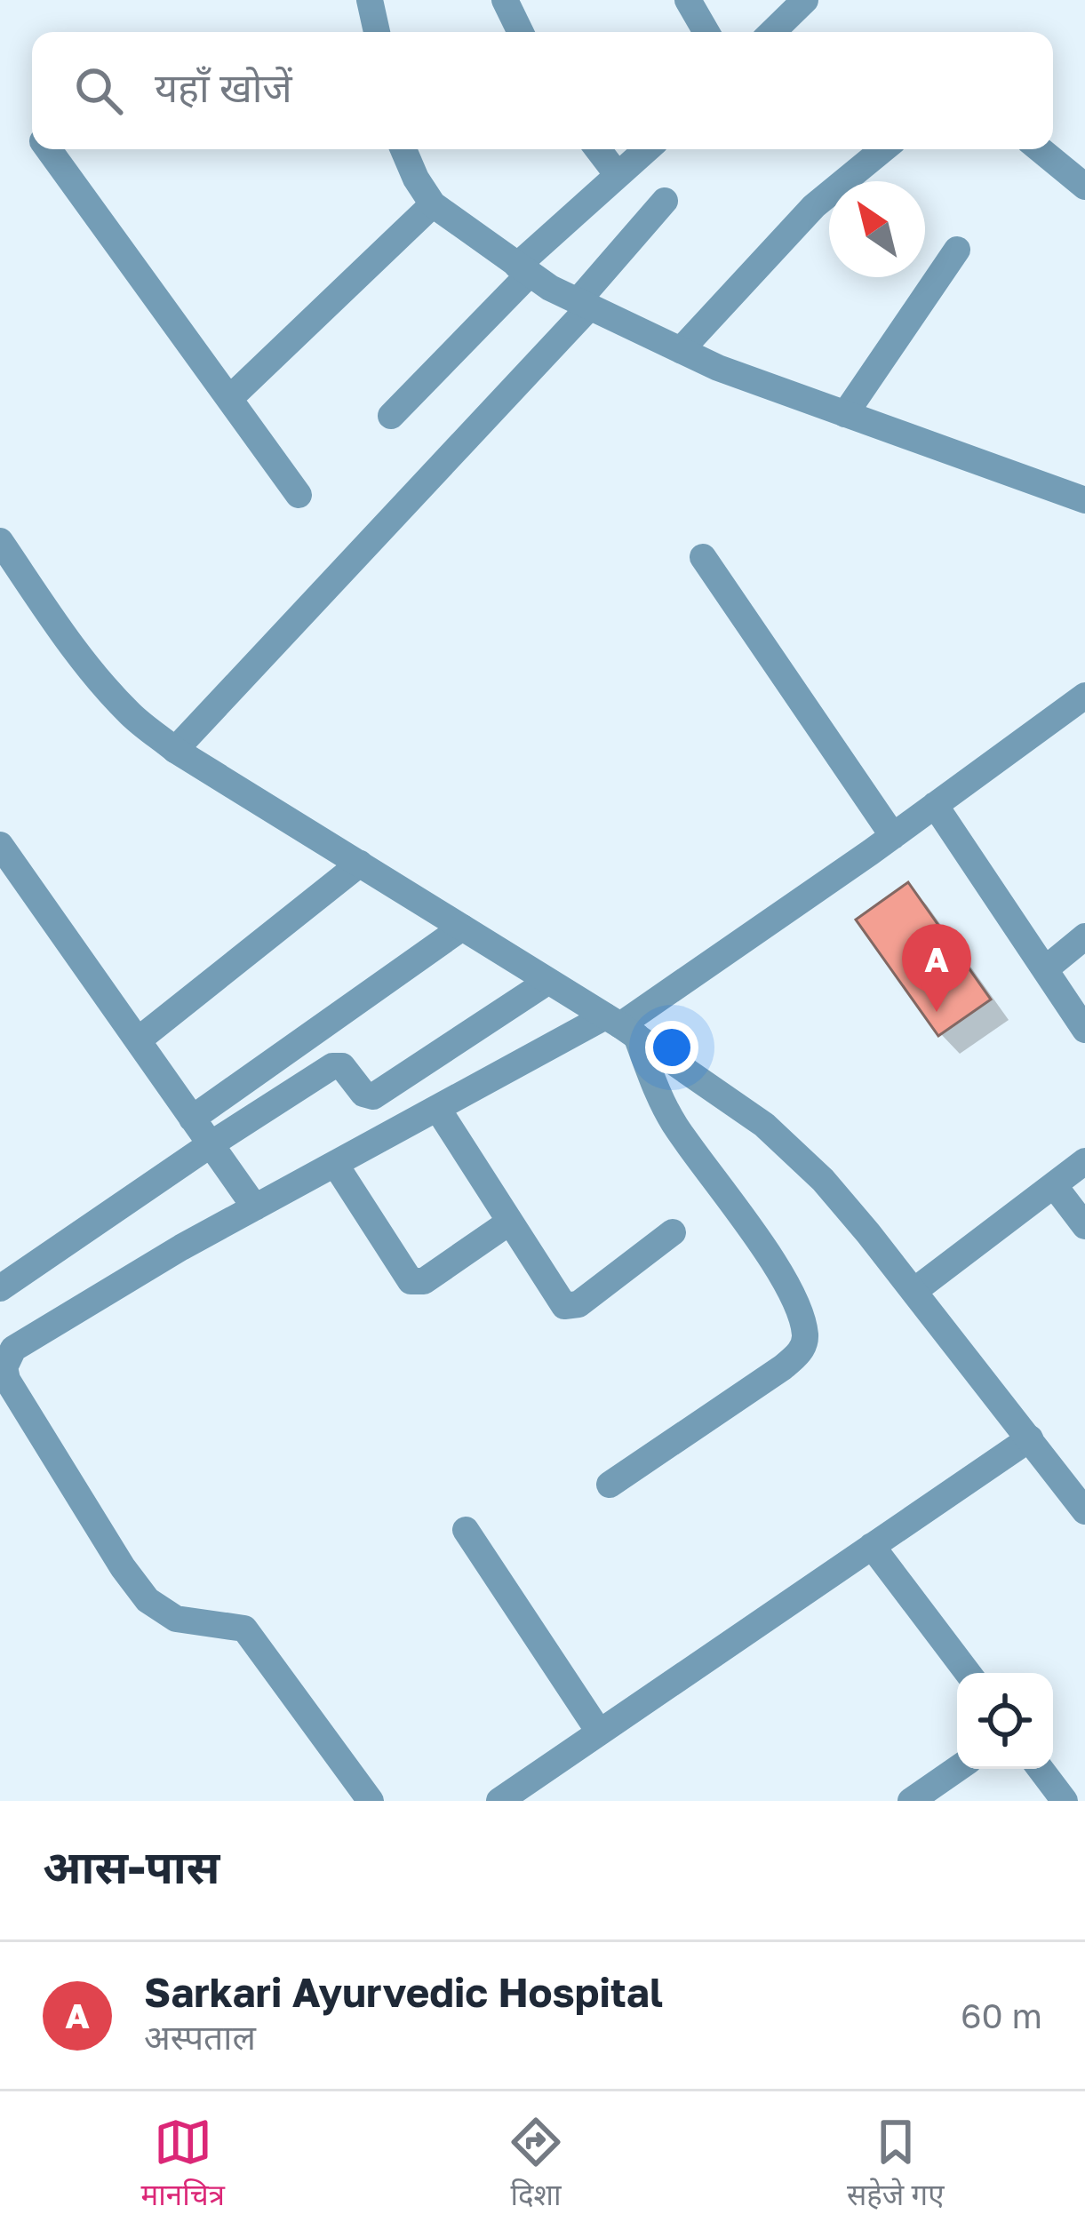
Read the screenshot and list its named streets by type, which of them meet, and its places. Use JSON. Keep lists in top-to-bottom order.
{
  "north": "top left",
  "page": {
    "search": "यहाँ खोजें",
    "pins": "A",
    "heading": "आस-पास",
    "list": [
      {
        "mark": "A",
        "name": "Sarkari Ayurvedic Hospital",
        "note": "अस्पताल",
        "value": "60 m"
      }
    ],
    "nav": ["मानचित्र", "दिशा", "सहेजे गए"]
  }
}
